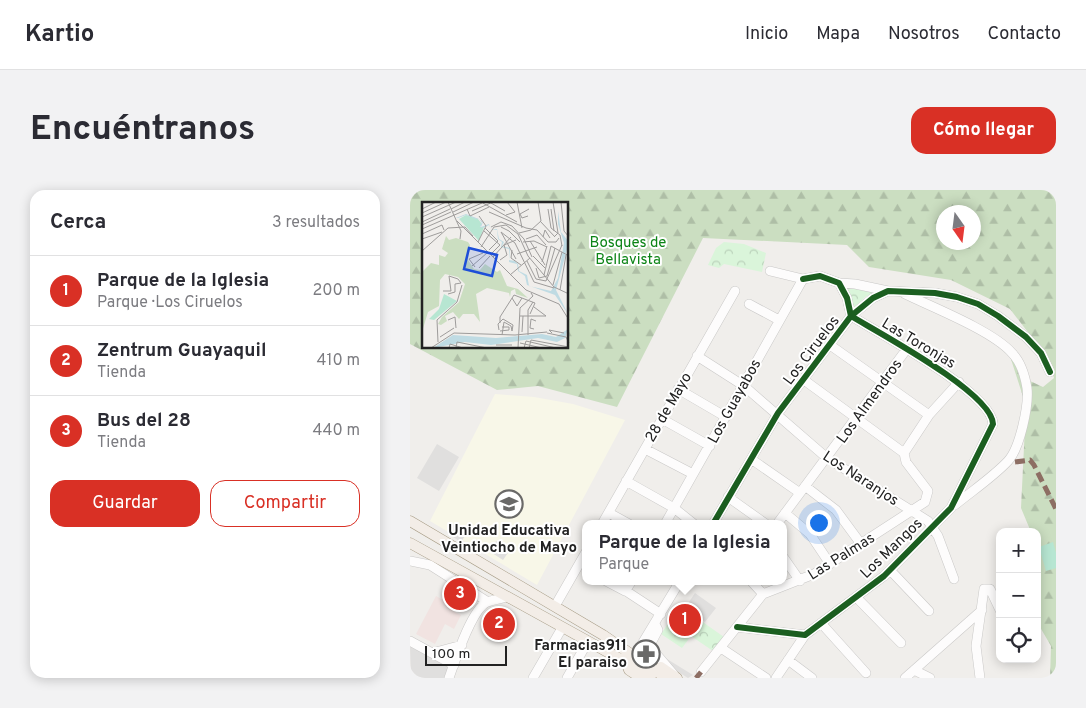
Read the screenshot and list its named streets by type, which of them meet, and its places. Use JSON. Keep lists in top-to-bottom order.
{
  "streets": {
    "street": [
      "Las Toronjas",
      "Los Ciruelos",
      "Los Guayabos",
      "Los Almendros",
      "28 de Mayo",
      "Los Naranjos",
      "Los Mangos",
      "Las Palmas"
    ]
  },
  "crossings": [
    ["Las Toronjas", "Los Ciruelos"],
    ["Las Toronjas", "Los Almendros"],
    ["Las Toronjas", "Los Mangos"],
    ["Los Ciruelos", "Los Naranjos"],
    ["Los Guayabos", "Los Naranjos"],
    ["Los Almendros", "Los Naranjos"],
    ["28 de Mayo", "Los Naranjos"],
    ["Los Naranjos", "Los Mangos"],
    ["Los Naranjos", "Las Palmas"]
  ],
  "parks": ["Bosques de Bellavista"],
  "places": {
    "school or university": ["Unidad Educativa Veintiocho de Mayo"],
    "pharmacy": ["Farmacias911 El paraiso"]
  },
  "scale_bar": "100 m",
  "north": "bottom",
  "page": {
    "header": "Kartio",
    "nav": [
      "Inicio",
      "Mapa",
      "Nosotros",
      "Contacto"
    ],
    "buttons": [
      "Cómo llegar",
      ["Guardar", "Compartir"]
    ],
    "title": "Encuéntranos",
    "heading": ["Cerca", "3 resultados"],
    "list": [
      {
        "mark": "1",
        "name": "Parque de la Iglesia",
        "note": "Parque · Los Ciruelos",
        "value": "200 m"
      },
      {
        "mark": "2",
        "name": "Zentrum Guayaquil",
        "note": "Tienda",
        "value": "410 m"
      },
      {
        "mark": "3",
        "name": "Bus del 28",
        "note": "Tienda",
        "value": "440 m"
      }
    ],
    "popup": ["Parque de la Iglesia", "Parque"],
    "map_buttons": ["+", "−"],
    "pins": ["3", "1", "2"],
    "scale": "100 m"
  }
}
